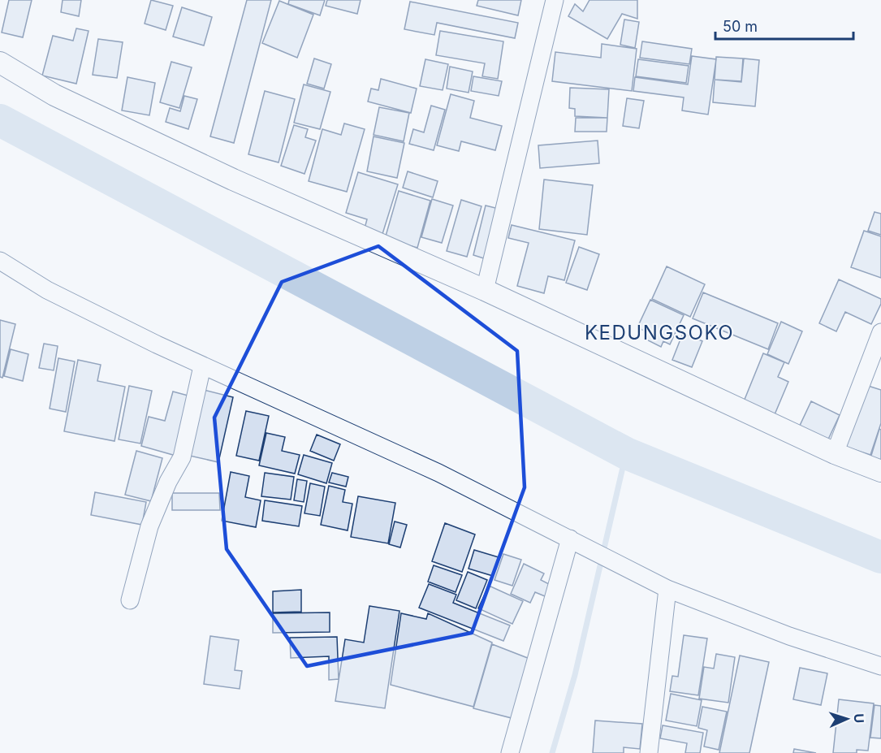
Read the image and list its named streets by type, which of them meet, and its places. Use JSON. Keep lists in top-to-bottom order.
{
  "districts": ["KEDUNGSOKO"],
  "scale_bar": "50 m",
  "north": "right"
}
